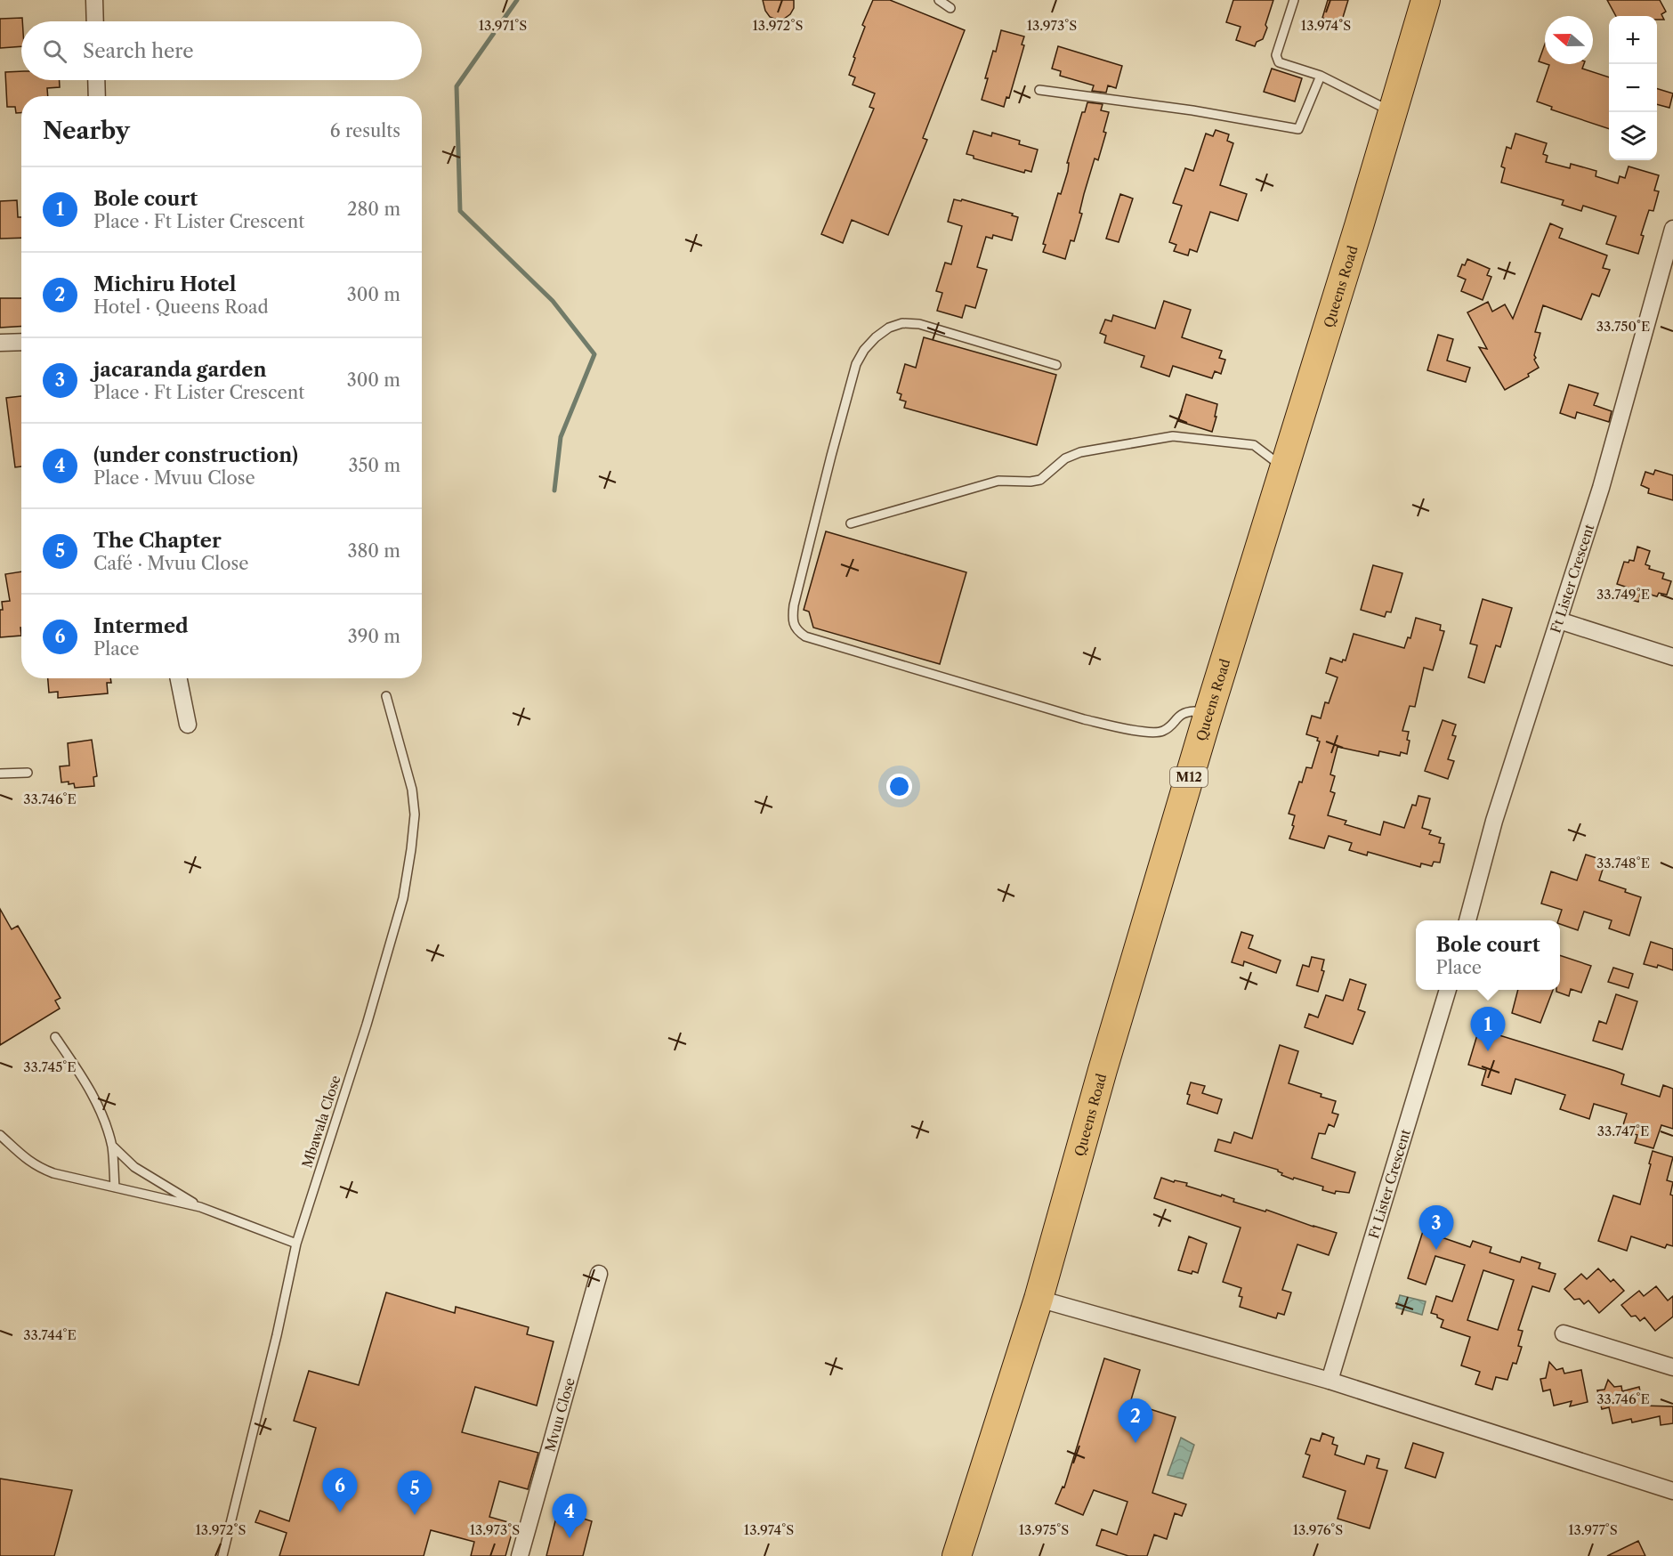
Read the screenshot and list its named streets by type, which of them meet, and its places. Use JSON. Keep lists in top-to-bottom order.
{
  "streets": {
    "highway": ["Queens Road", "M12"],
    "street": ["Ft Lister Crescent", "Mvuu Close"],
    "lane": ["Mbawala Close"]
  },
  "north": "left",
  "page": {
    "map_buttons": ["+", "−"],
    "search": "Search here",
    "heading": ["Nearby", "6 results"],
    "list": [
      {
        "mark": "1",
        "name": "Bole court",
        "note": "Place · Ft Lister Crescent",
        "value": "280 m"
      },
      {
        "mark": "2",
        "name": "Michiru Hotel",
        "note": "Hotel · Queens Road",
        "value": "300 m"
      },
      {
        "mark": "3",
        "name": "jacaranda garden",
        "note": "Place · Ft Lister Crescent",
        "value": "300 m"
      },
      {
        "mark": "4",
        "name": "(under construction)",
        "note": "Place · Mvuu Close",
        "value": "350 m"
      },
      {
        "mark": "5",
        "name": "The Chapter",
        "note": "Café · Mvuu Close",
        "value": "380 m"
      },
      {
        "mark": "6",
        "name": "Intermed",
        "note": "Place",
        "value": "390 m"
      }
    ],
    "popup": ["Bole court", "Place"],
    "pins": [
      "1",
      "3",
      "2",
      "6",
      "5",
      "4"
    ]
  },
  "coordinates": [
    "13.972°S",
    "13.973°S",
    "13.974°S",
    "13.971°S",
    "33.750°E",
    "33.749°E",
    "33.746°E",
    "33.748°E",
    "33.745°E",
    "33.747°E",
    "33.744°E",
    "13.975°S",
    "13.976°S",
    "13.977°S"
  ]
}
